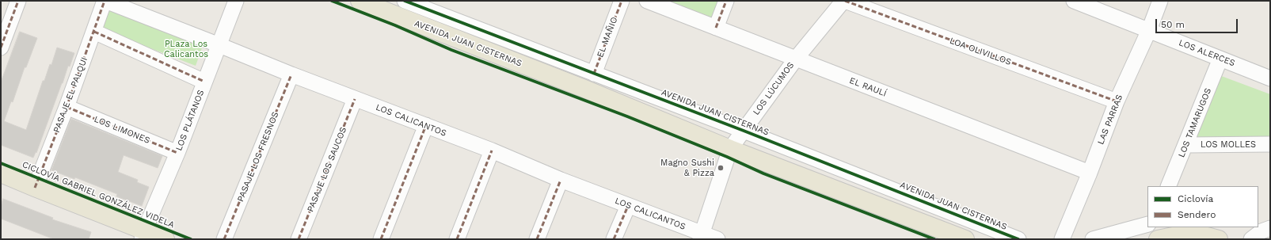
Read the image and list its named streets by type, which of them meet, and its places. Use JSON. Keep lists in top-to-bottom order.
{
  "streets": {
    "main road": ["AVENIDA JUAN CISTERNAS"],
    "street": [
      "EL MAÑIO",
      "LOA OLIVILLOS",
      "LOS ALERCES",
      "EL RAULÍ",
      "LOS LÚCUMOS",
      "PASAJE EL PALQUI",
      "LAS PARRAS",
      "LOS PLÁTANOS",
      "LOS CALICANTOS",
      "LOS TAMARUGOS",
      "LOS LIMONES",
      "LOS MOLLES",
      "PASAJE LOS FRESNOS",
      "PASAJE LOS SAUCOS"
    ],
    "cycle path": ["CICLOVÍA GABRIEL GONZÁLEZ VIDELA"]
  },
  "crossings": [
    ["EL MAÑIO", "AVENIDA JUAN CISTERNAS"],
    ["AVENIDA JUAN CISTERNAS", "LOS LÚCUMOS"],
    ["LOA OLIVILLOS", "LOS LÚCUMOS"],
    ["LOA OLIVILLOS", "LAS PARRAS"],
    ["LOS ALERCES", "LAS PARRAS"],
    ["LOS ALERCES", "LOS TAMARUGOS"],
    ["EL RAULÍ", "LOS LÚCUMOS"],
    ["EL RAULÍ", "LAS PARRAS"],
    ["LOS LÚCUMOS", "LOS CALICANTOS"],
    ["PASAJE EL PALQUI", "LOS CALICANTOS"],
    ["PASAJE EL PALQUI", "LOS LIMONES"],
    ["LOS PLÁTANOS", "LOS CALICANTOS"],
    ["LOS PLÁTANOS", "LOS LIMONES"],
    ["LOS CALICANTOS", "PASAJE LOS FRESNOS"],
    ["LOS CALICANTOS", "PASAJE LOS SAUCOS"],
    ["LOS TAMARUGOS", "LOS MOLLES"]
  ],
  "parks": ["PLaza Los Calicantos"],
  "places": ["Magno Sushi & Pizza"],
  "legend": ["Ciclovía", "Sendero"],
  "scale_bar": "50 m"
}
